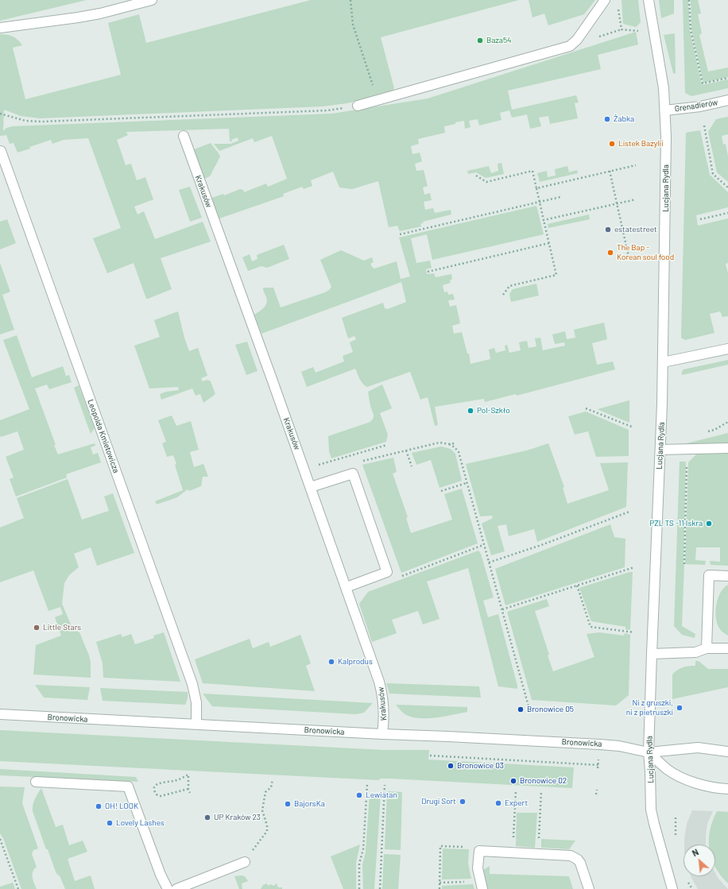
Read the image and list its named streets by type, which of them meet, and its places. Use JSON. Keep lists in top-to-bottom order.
{
  "streets": {
    "street": [
      "Grenadierów",
      "Lucjana Rydla",
      "Krakusów",
      "Leopolda Kmietowicza",
      "Bronowicka"
    ]
  },
  "crossings": [
    ["Grenadierów", "Lucjana Rydla"],
    ["Lucjana Rydla", "Bronowicka"],
    ["Krakusów", "Bronowicka"],
    ["Leopolda Kmietowicza", "Bronowicka"]
  ],
  "places": [
    "Baza54",
    "Żabka",
    "Listek Bazylii",
    "estatestreet",
    "The Bap - Korean soul food",
    "Pol-Szkło",
    "PZL TS -11 Iskra",
    "Little Stars",
    "Kalprodus",
    "Ni z gruszki, ni z pietruszki",
    "Bronowice 05",
    "Bronowice 03",
    "Bronowice 02",
    "Lewiatan",
    "Drugi Sort",
    "Expert",
    "BajorsKa",
    "OH! LOOK",
    "UP Kraków 23",
    "Lovely Lashes"
  ],
  "north": "top left"
}
